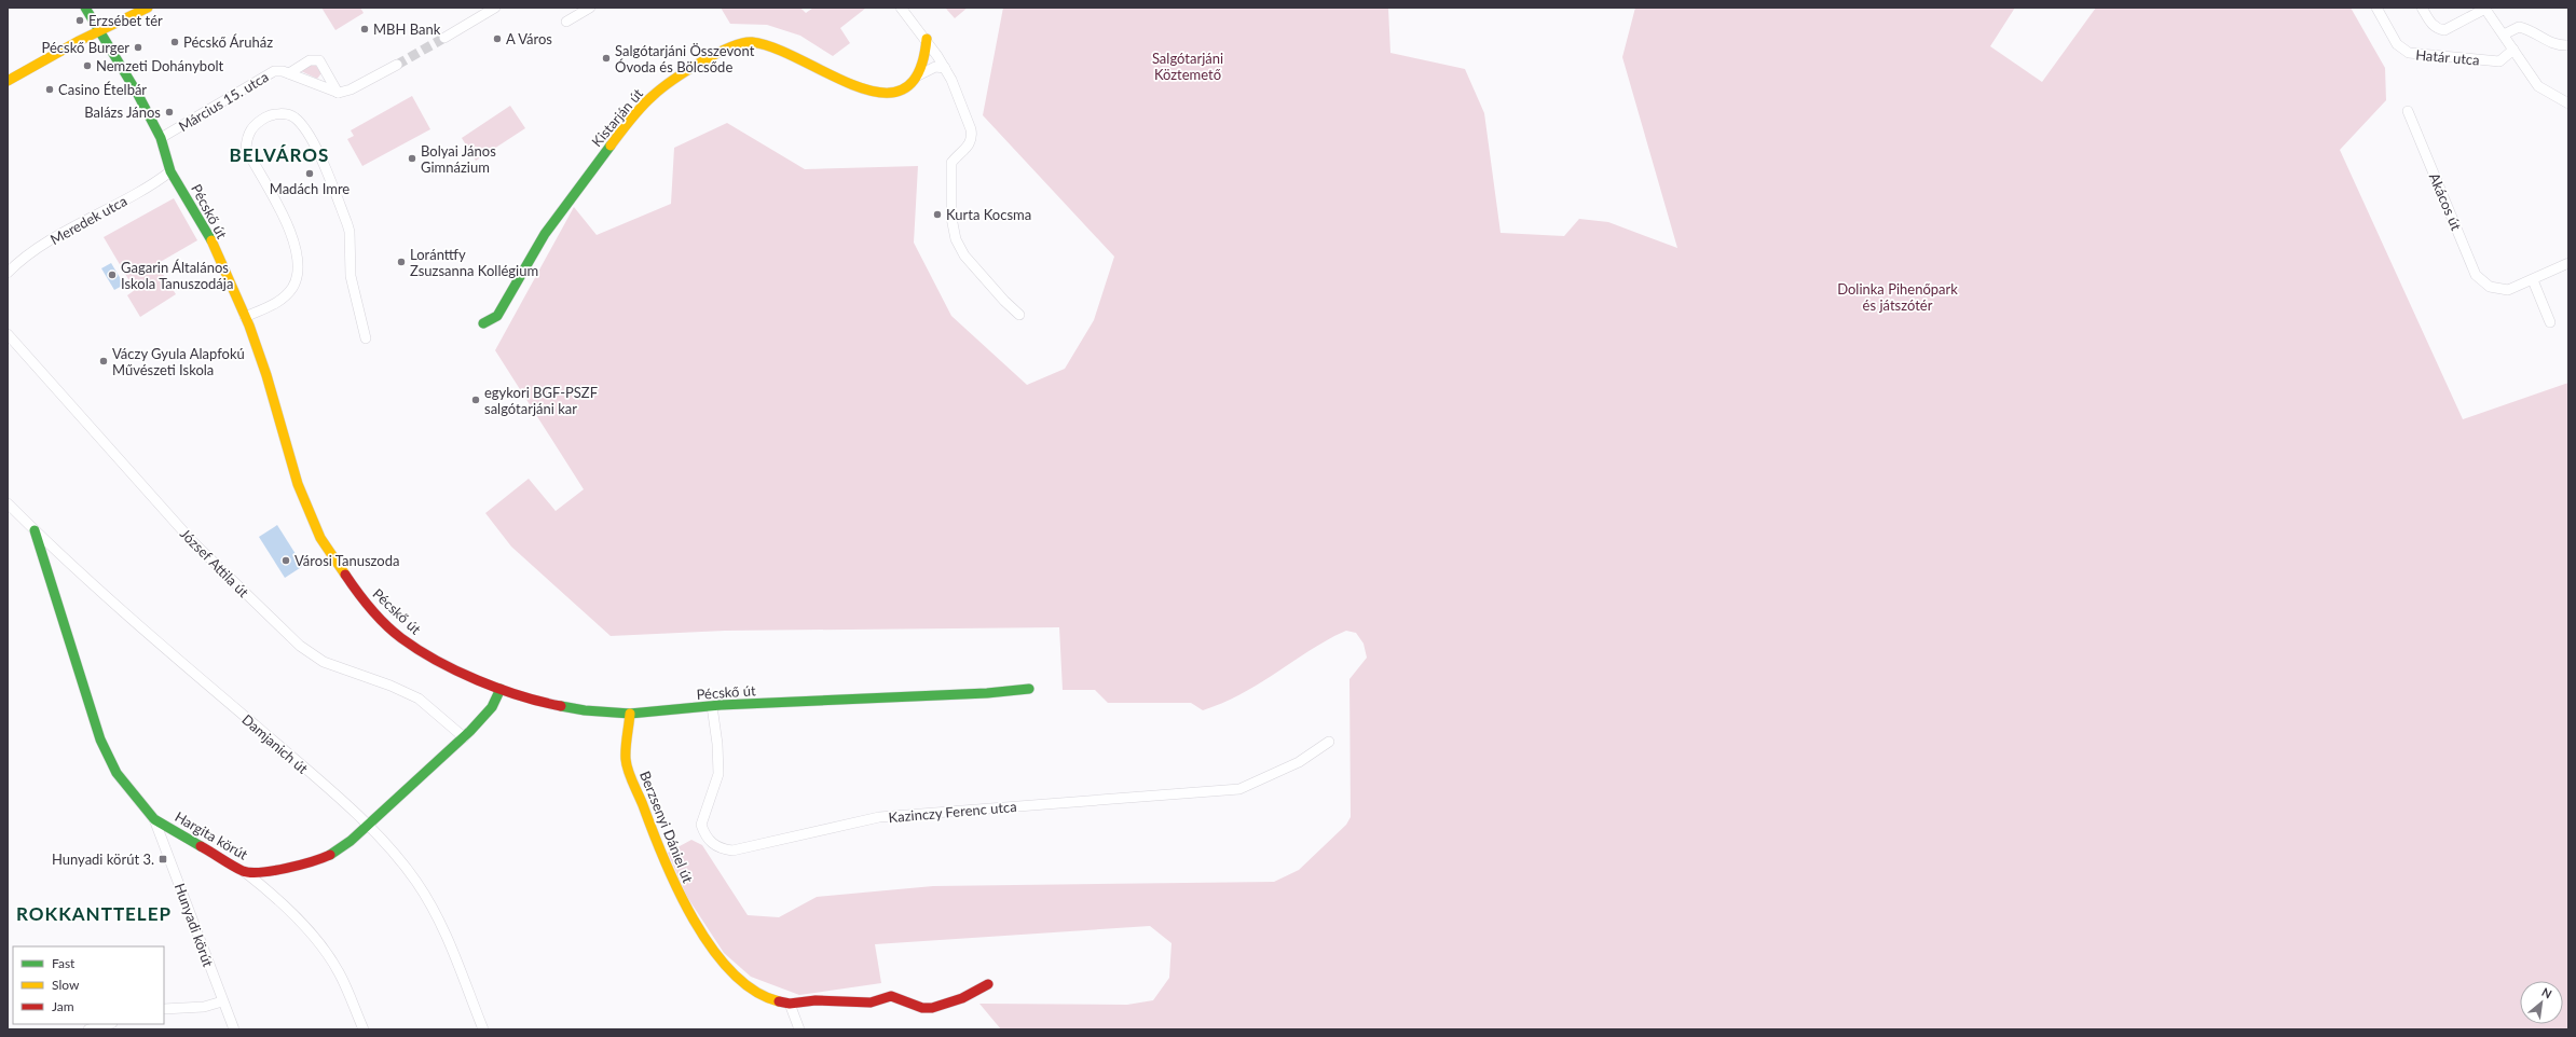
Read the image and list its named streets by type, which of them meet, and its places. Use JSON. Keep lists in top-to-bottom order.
{
  "streets": {
    "street": [
      "Határ utca",
      "Március 15. utca",
      "Kistarján út",
      "Akácos út",
      "Pécskő út",
      "Meredek utca",
      "József Attila út",
      "Damjanich út",
      "Kazinczy Ferenc utca",
      "Berzsenyi Dániel út",
      "Hargita körút",
      "Hunyadi körút"
    ]
  },
  "crossings": [
    ["Március 15. utca", "Pécskő út"],
    ["Pécskő út", "Meredek utca"],
    ["Pécskő út", "Kazinczy Ferenc utca"],
    ["Pécskő út", "Berzsenyi Dániel út"],
    ["Pécskő út", "Hargita körút"],
    ["József Attila út", "Hargita körút"],
    ["Damjanich út", "Hargita körút"],
    ["Hargita körút", "Hunyadi körút"]
  ],
  "districts": ["BELVÁROS", "ROKKANTTELEP"],
  "parks": ["Salgótarjáni Köztemető", "Dolinka Pihenőpark és játszótér"],
  "places": {
    "other": [
      "Erzsébet tér",
      "MBH Bank",
      "A Város",
      "Pécskő Áruház",
      "Pécskő Burger",
      "Salgótarjáni Összevont Óvoda és Bölcsőde",
      "Nemzeti Dohánybolt",
      "Casino Ételbár",
      "Balázs János",
      "Bolyai János Gimnázium",
      "Madách Imre",
      "Kurta Kocsma",
      "Loránttfy Zsuzsanna Kollégium",
      "Gagarin Általános Iskola Tanuszodája",
      "Váczy Gyula Alapfokú Művészeti Iskola",
      "egykori BGF-PSZF salgótarjáni kar",
      "Városi Tanuszoda"
    ],
    "transit": ["Hunyadi körút 3."]
  },
  "legend": ["Fast", "Slow", "Jam"],
  "north": "top right"
}
